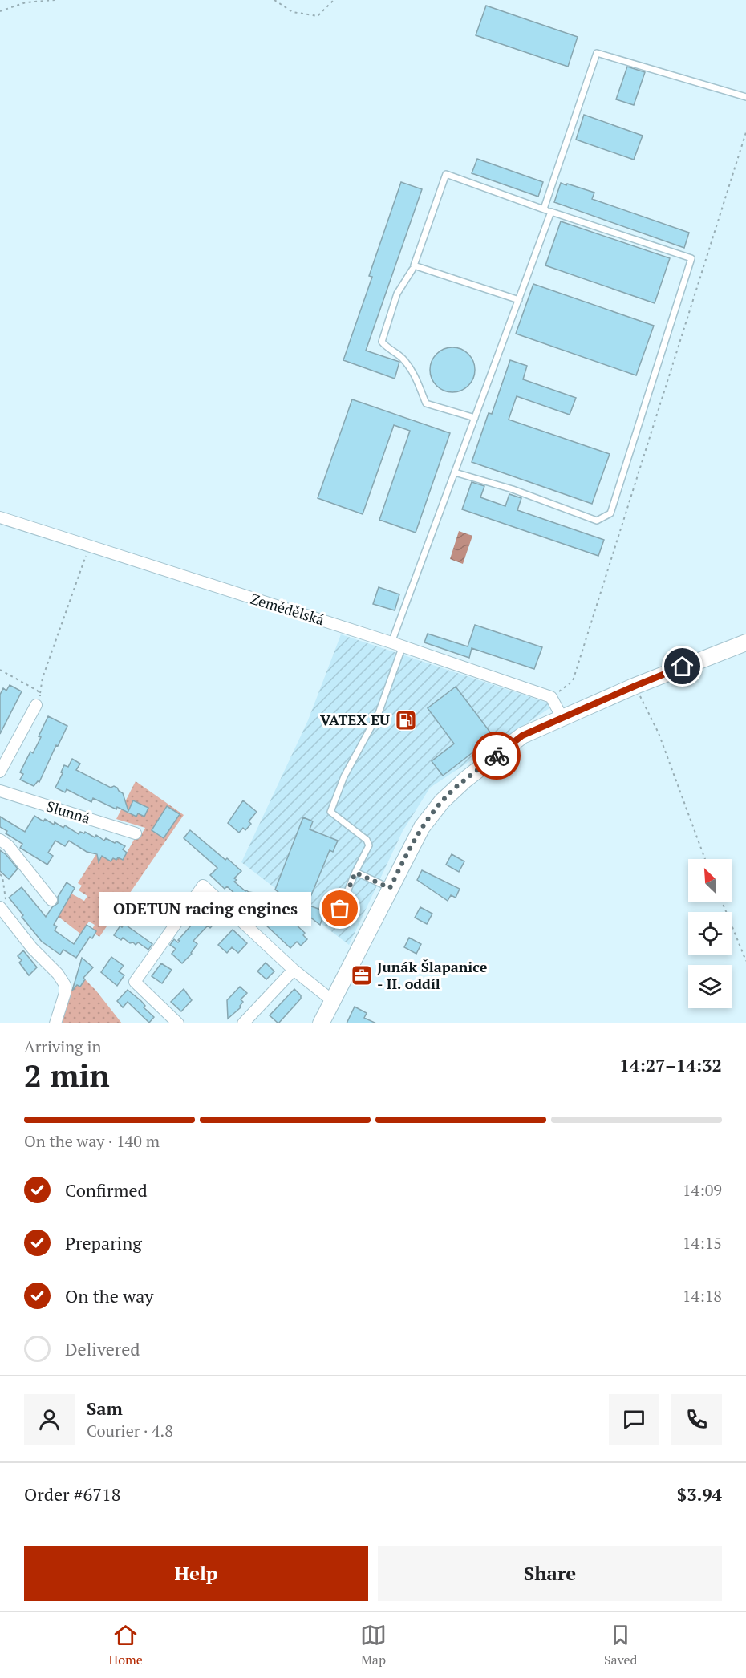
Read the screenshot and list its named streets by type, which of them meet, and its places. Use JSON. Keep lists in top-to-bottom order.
{
  "streets": {
    "street": ["Zemědělská", "Slunná"]
  },
  "places": {
    "fuel station": ["VATEX EU"],
    "other": ["ODETUN racing engines"],
    "office": ["Junák Šlapanice - II. oddíl"]
  },
  "north": "top left",
  "page": {
    "bubble": "ODETUN racing engines",
    "heading": ["2 min", "Arriving in", "14:27–14:32"],
    "panel": [
      "Sam",
      "Courier · 4.8",
      "Order #6718",
      "$3.94"
    ],
    "bar": "On the way · 140 m",
    "list": [
      ["Confirmed", "14:09"],
      ["Preparing", "14:15"],
      ["On the way", "14:18"],
      "Delivered"
    ],
    "buttons": ["Help", "Share"],
    "tabs": ["Home", "Map", "Saved"]
  }
}
